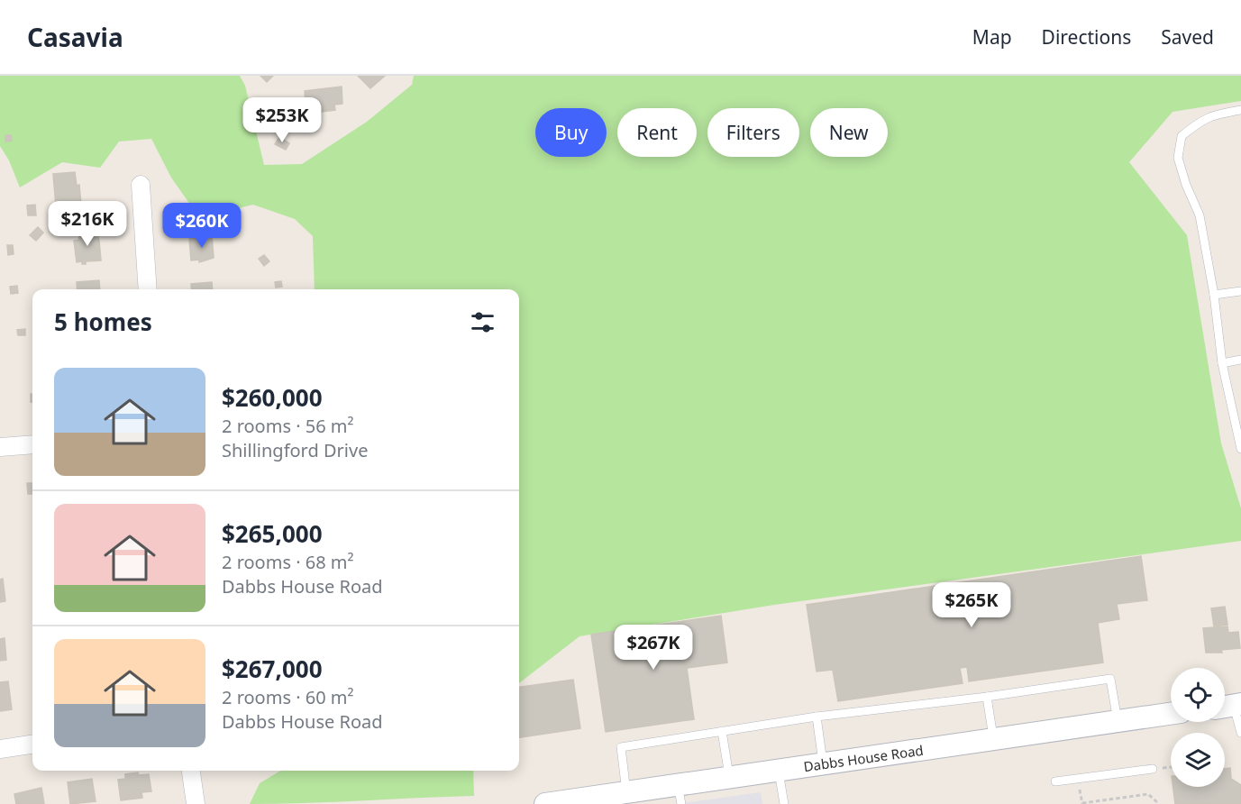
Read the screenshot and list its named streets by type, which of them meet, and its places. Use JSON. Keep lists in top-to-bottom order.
{
  "streets": {
    "street": ["Dabbs House Road"]
  },
  "page": {
    "header": "Casavia",
    "nav": ["Map", "Directions", "Saved"],
    "price": [
      "$253K",
      "$216K",
      "$260K",
      "$265K",
      "$267K"
    ],
    "chip": [
      "Buy",
      "Rent",
      "Filters",
      "New"
    ],
    "heading": "5 homes",
    "list": [
      {
        "name": "$260,000",
        "note": "2 rooms · 56 m² · Shillingford Drive"
      },
      {
        "name": "$265,000",
        "note": "2 rooms · 68 m² · Dabbs House Road"
      },
      {
        "name": "$267,000",
        "note": "2 rooms · 60 m² · Dabbs House Road"
      }
    ]
  }
}
